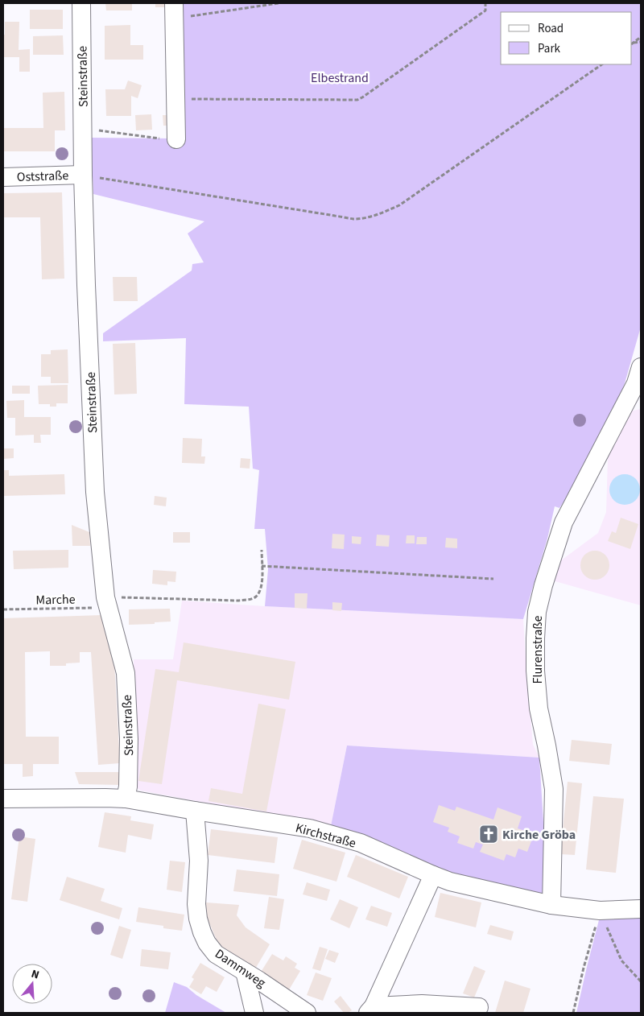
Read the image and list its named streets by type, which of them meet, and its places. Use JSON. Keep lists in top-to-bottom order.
{
  "streets": {
    "street": [
      "Steinstraße",
      "Oststraße",
      "Flurenstraße",
      "Kirchstraße",
      "Dammweg"
    ],
    "path": ["Marche"]
  },
  "crossings": [
    ["Steinstraße", "Oststraße"],
    ["Steinstraße", "Marche"],
    ["Steinstraße", "Kirchstraße"],
    ["Flurenstraße", "Kirchstraße"],
    ["Kirchstraße", "Dammweg"]
  ],
  "parks": ["Elbestrand"],
  "places": {
    "church": ["Kirche Gröba"]
  },
  "legend": ["Road", "Park"],
  "north": "top"
}
